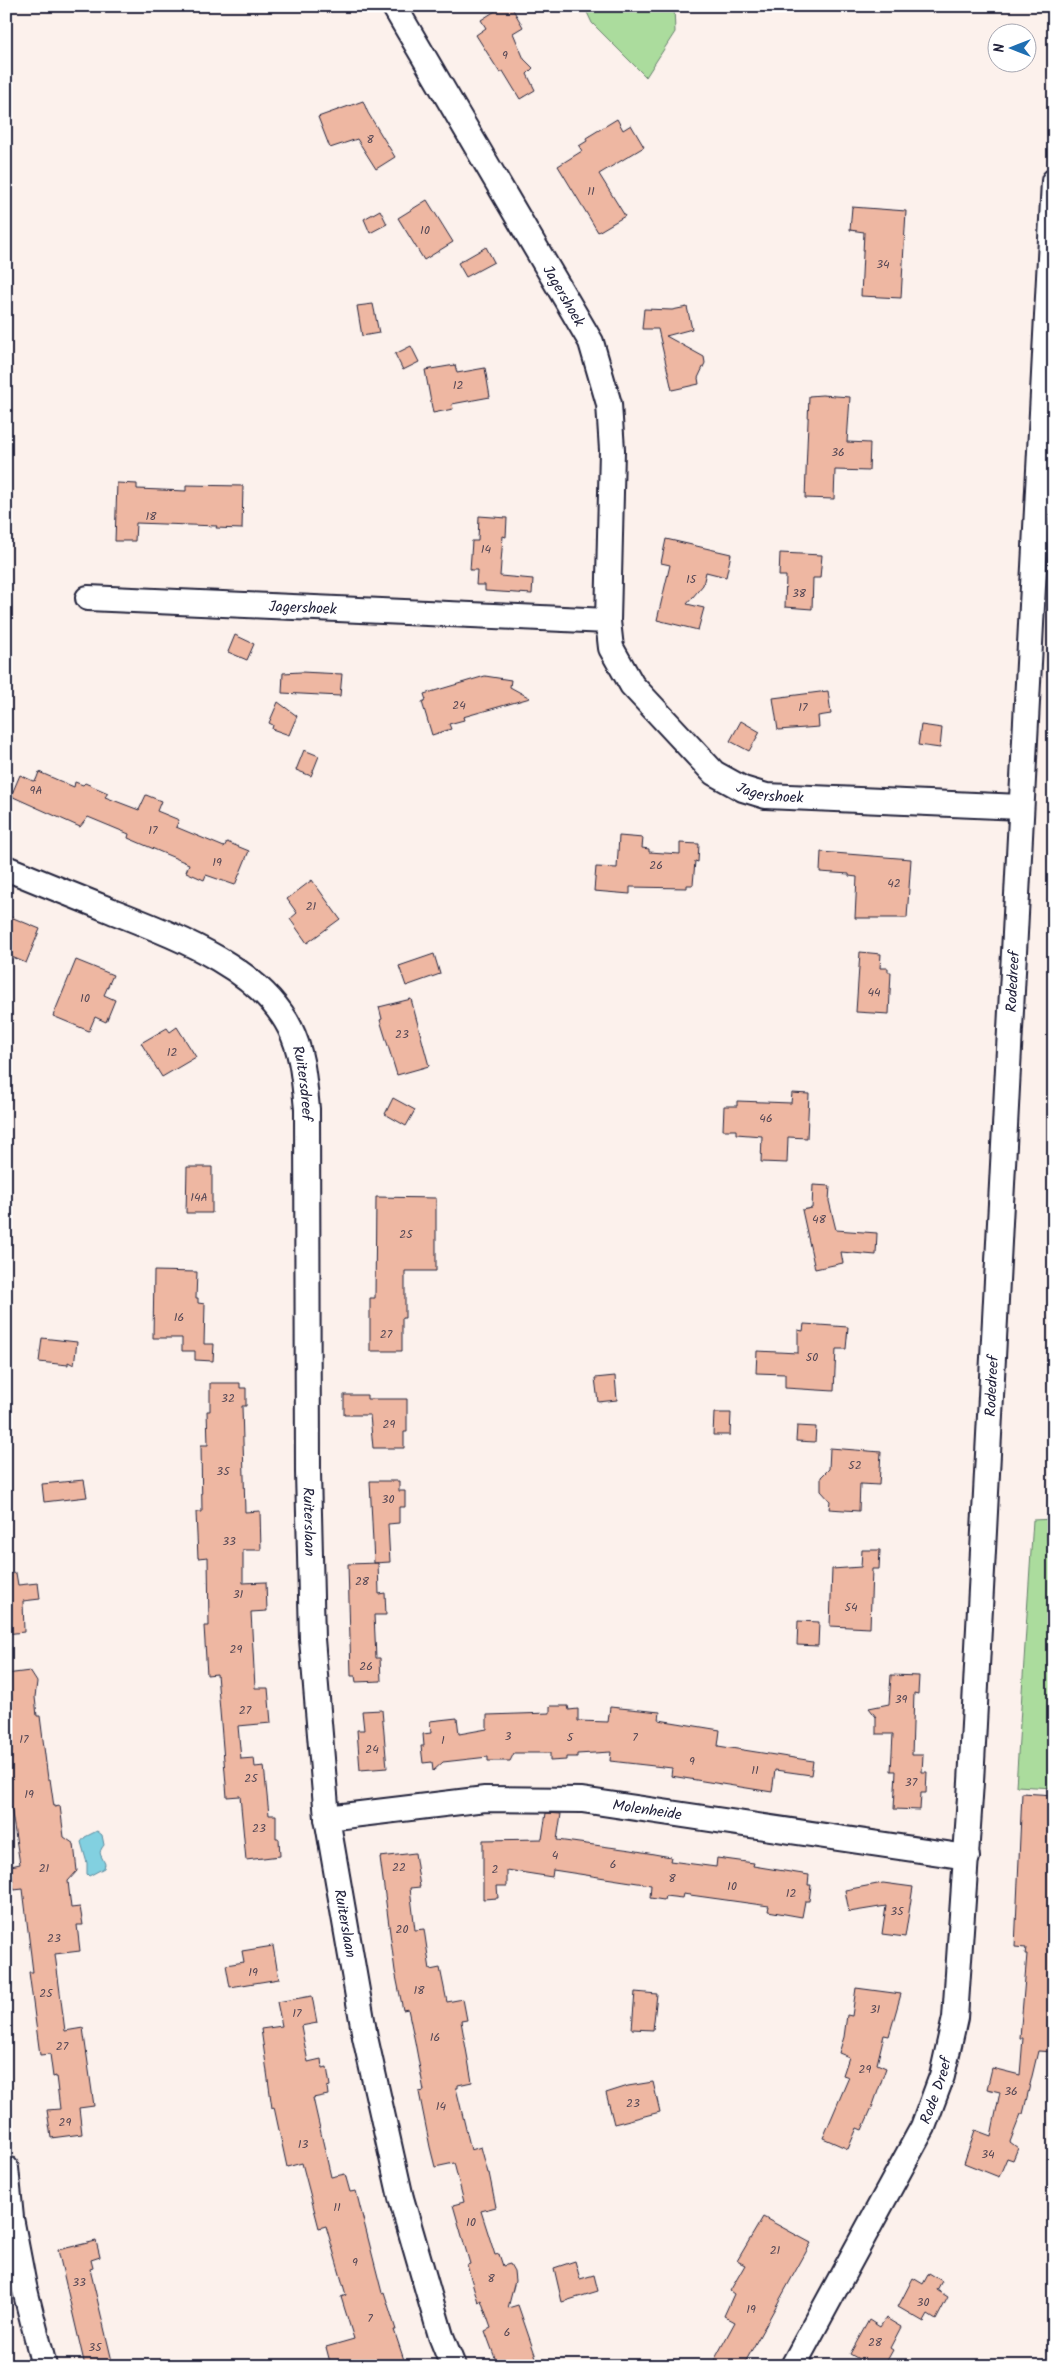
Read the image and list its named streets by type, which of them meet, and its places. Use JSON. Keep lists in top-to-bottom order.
{
  "streets": {
    "street": [
      "Jagershoek",
      "Rodedreef",
      "Ruitersdreef",
      "Ruiterslaan",
      "Molenheide",
      "Rode Dreef"
    ]
  },
  "crossings": [
    ["Jagershoek", "Rodedreef"],
    ["Rodedreef", "Rode Dreef"],
    ["Ruitersdreef", "Ruiterslaan"],
    ["Ruiterslaan", "Molenheide"],
    ["Molenheide", "Rode Dreef"]
  ],
  "house_numbers": [
    "9",
    "8",
    "11",
    "10",
    "34",
    "12",
    "36",
    "18",
    "14",
    "15",
    "38",
    "24",
    "17",
    "9A",
    "17",
    "19",
    "26",
    "42",
    "21",
    "44",
    "10",
    "23",
    "12",
    "46",
    "14A",
    "48",
    "25",
    "16",
    "27",
    "50",
    "32",
    "29",
    "52",
    "35",
    "30",
    "33",
    "28",
    "31",
    "54",
    "29",
    "26",
    "39",
    "27",
    "3",
    "5",
    "7",
    "17",
    "1",
    "24",
    "9",
    "11",
    "25",
    "37",
    "19",
    "23",
    "4",
    "6",
    "22",
    "21",
    "2",
    "8",
    "10",
    "12",
    "35",
    "20",
    "23",
    "19",
    "18",
    "25",
    "31",
    "17",
    "16",
    "27",
    "29",
    "36",
    "23",
    "14",
    "29",
    "13",
    "34",
    "11",
    "10",
    "21",
    "9",
    "8",
    "33",
    "30",
    "19",
    "7",
    "6",
    "28",
    "35"
  ],
  "north": "left"
}
